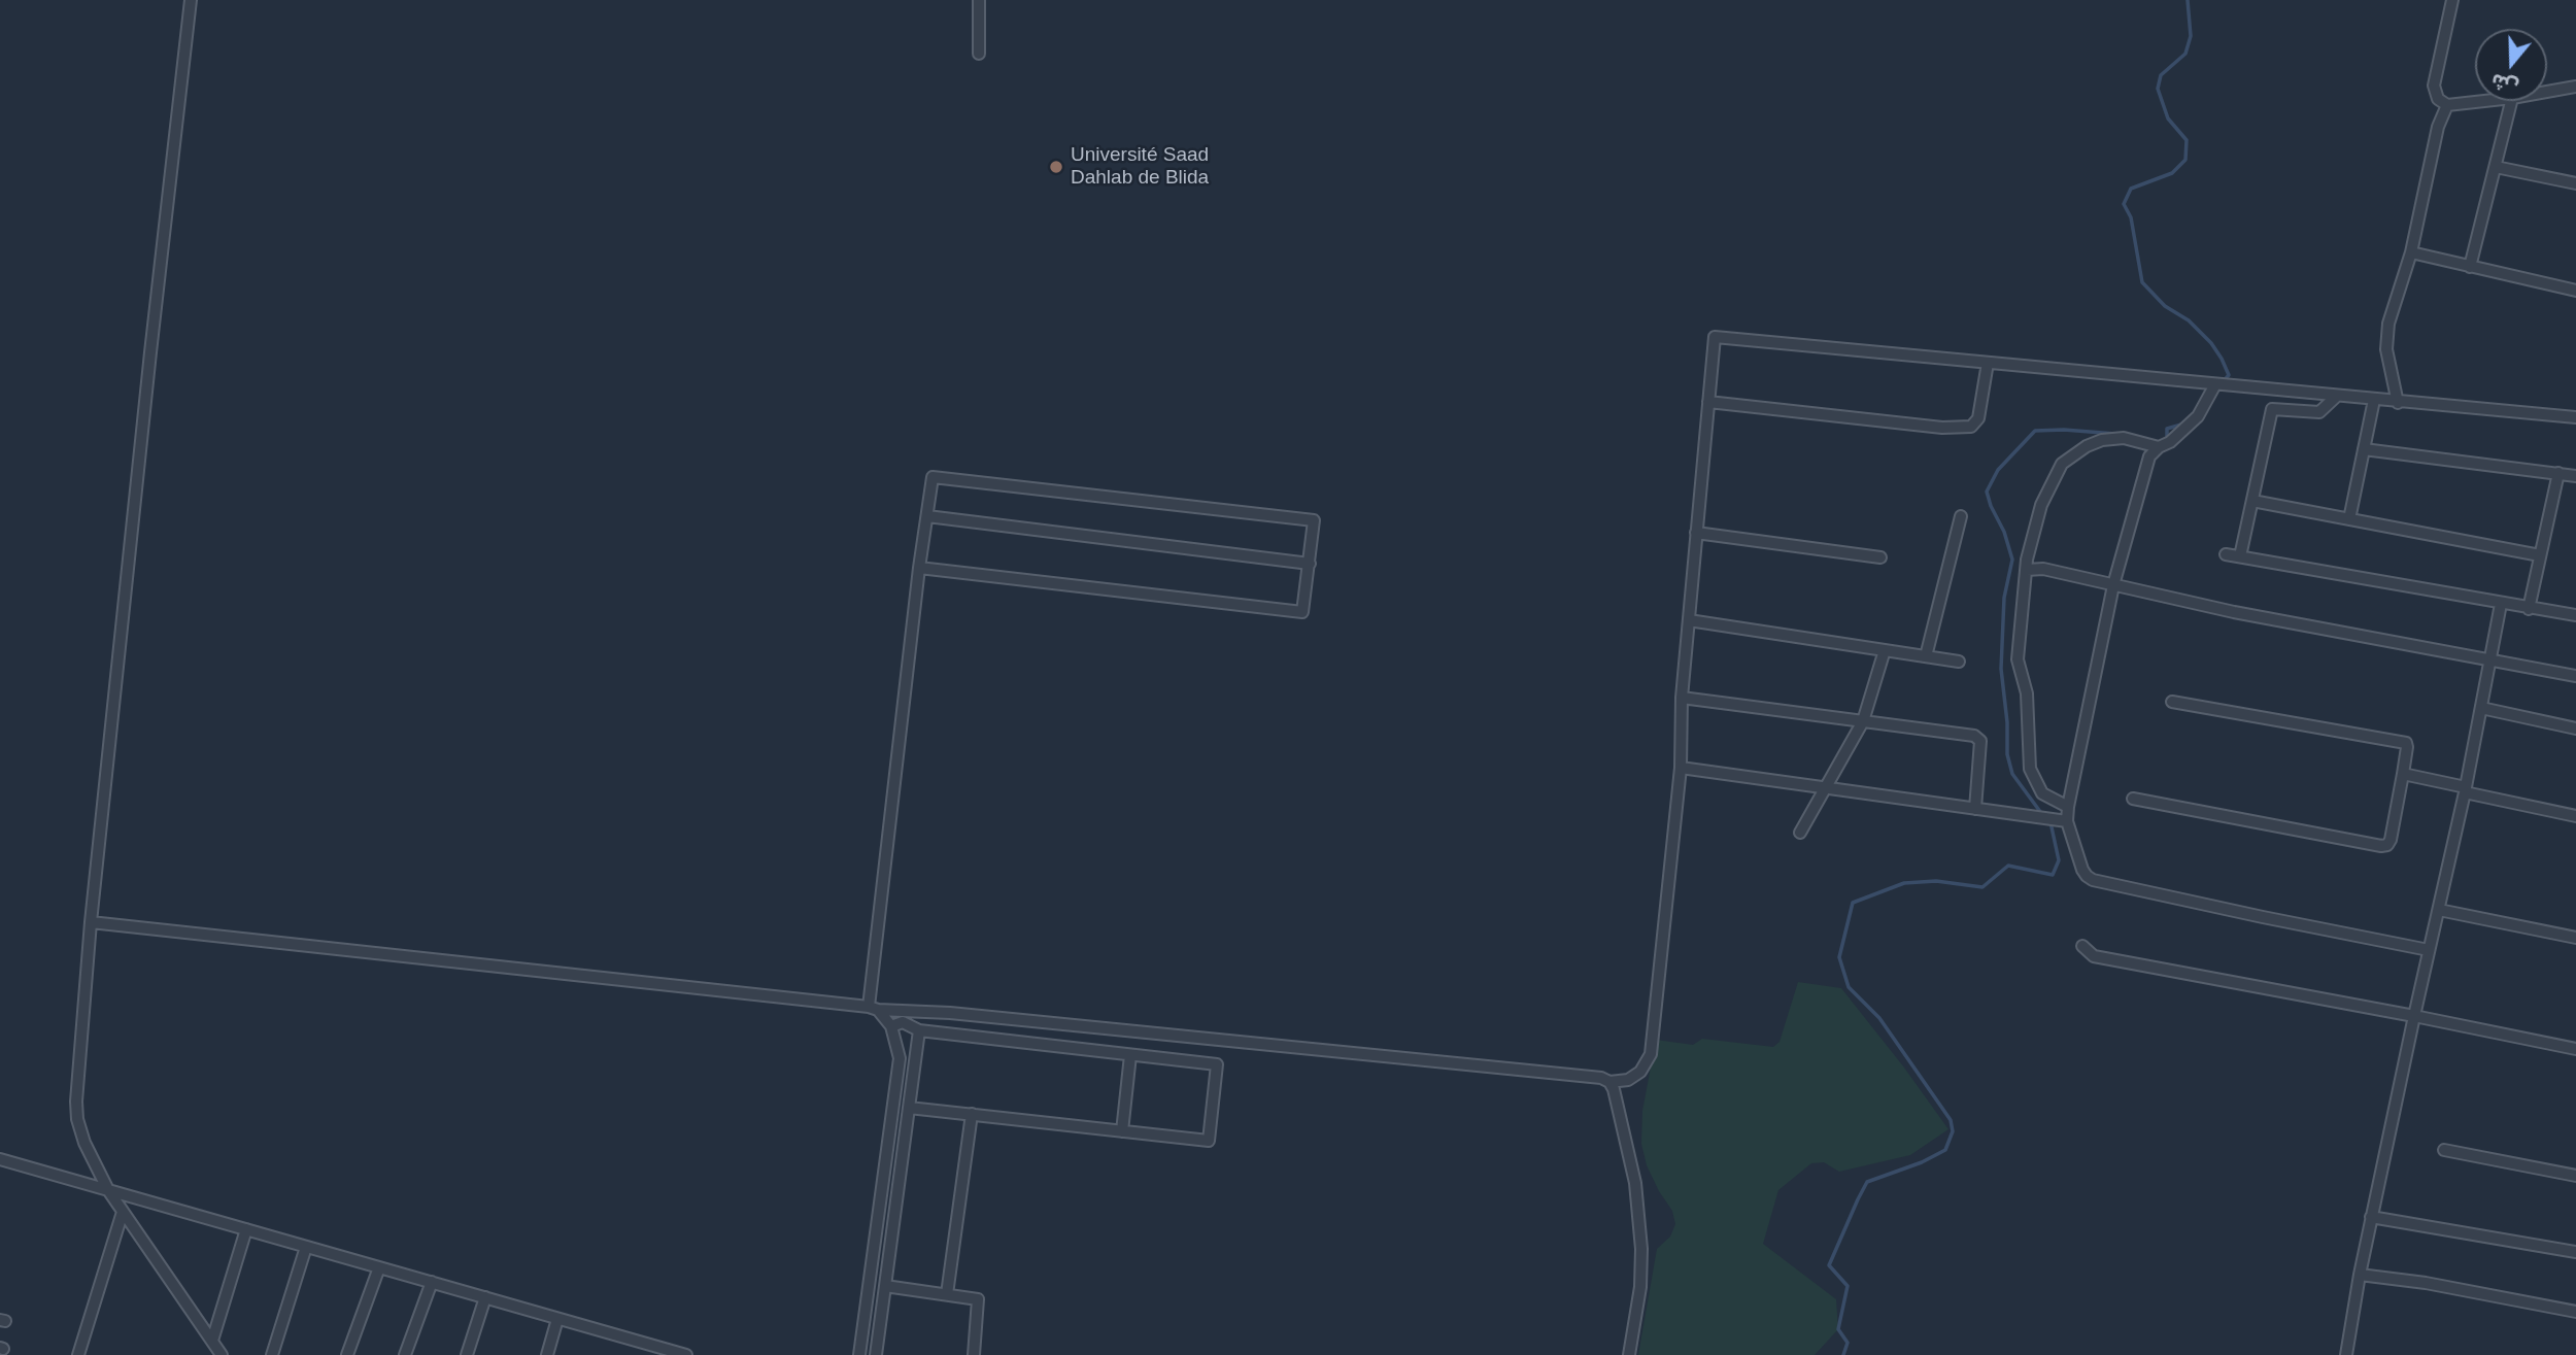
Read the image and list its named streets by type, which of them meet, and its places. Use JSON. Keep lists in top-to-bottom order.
{
  "places": ["Université Saad Dahlab de Blida"],
  "north": "bottom"
}
